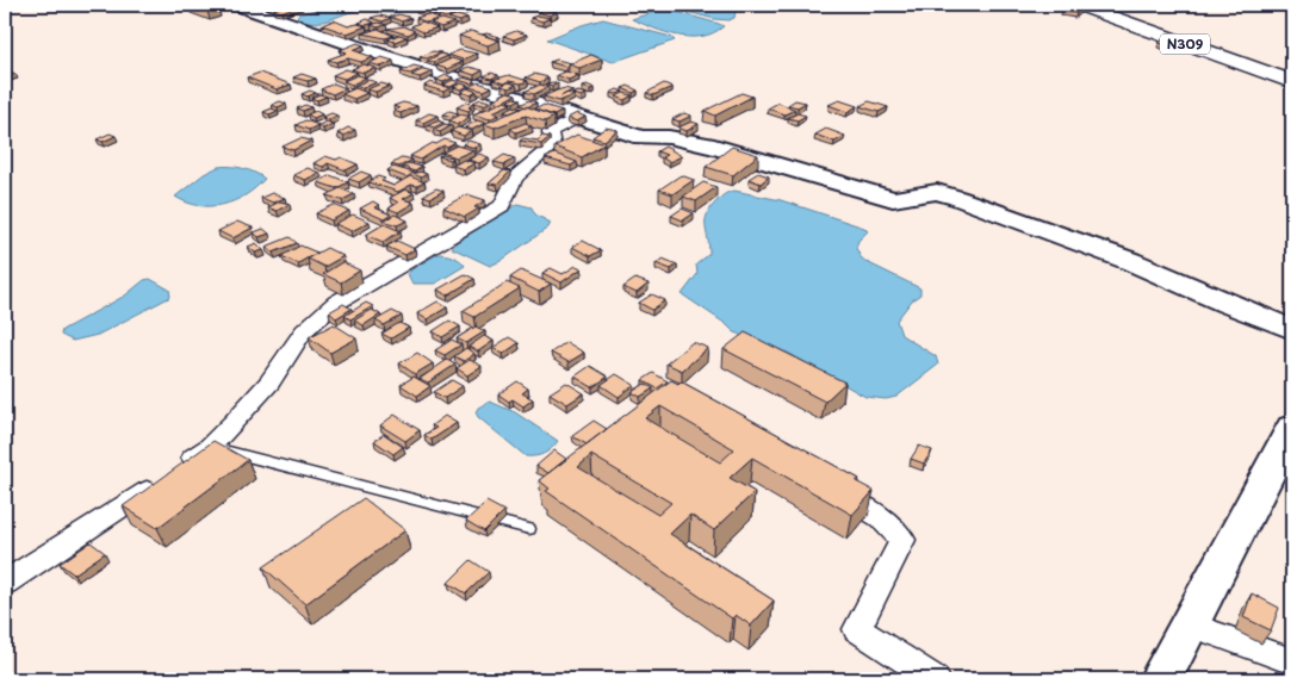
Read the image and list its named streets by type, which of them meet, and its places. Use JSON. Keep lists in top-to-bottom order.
{
  "streets": {
    "highway": ["N309"]
  }
}
